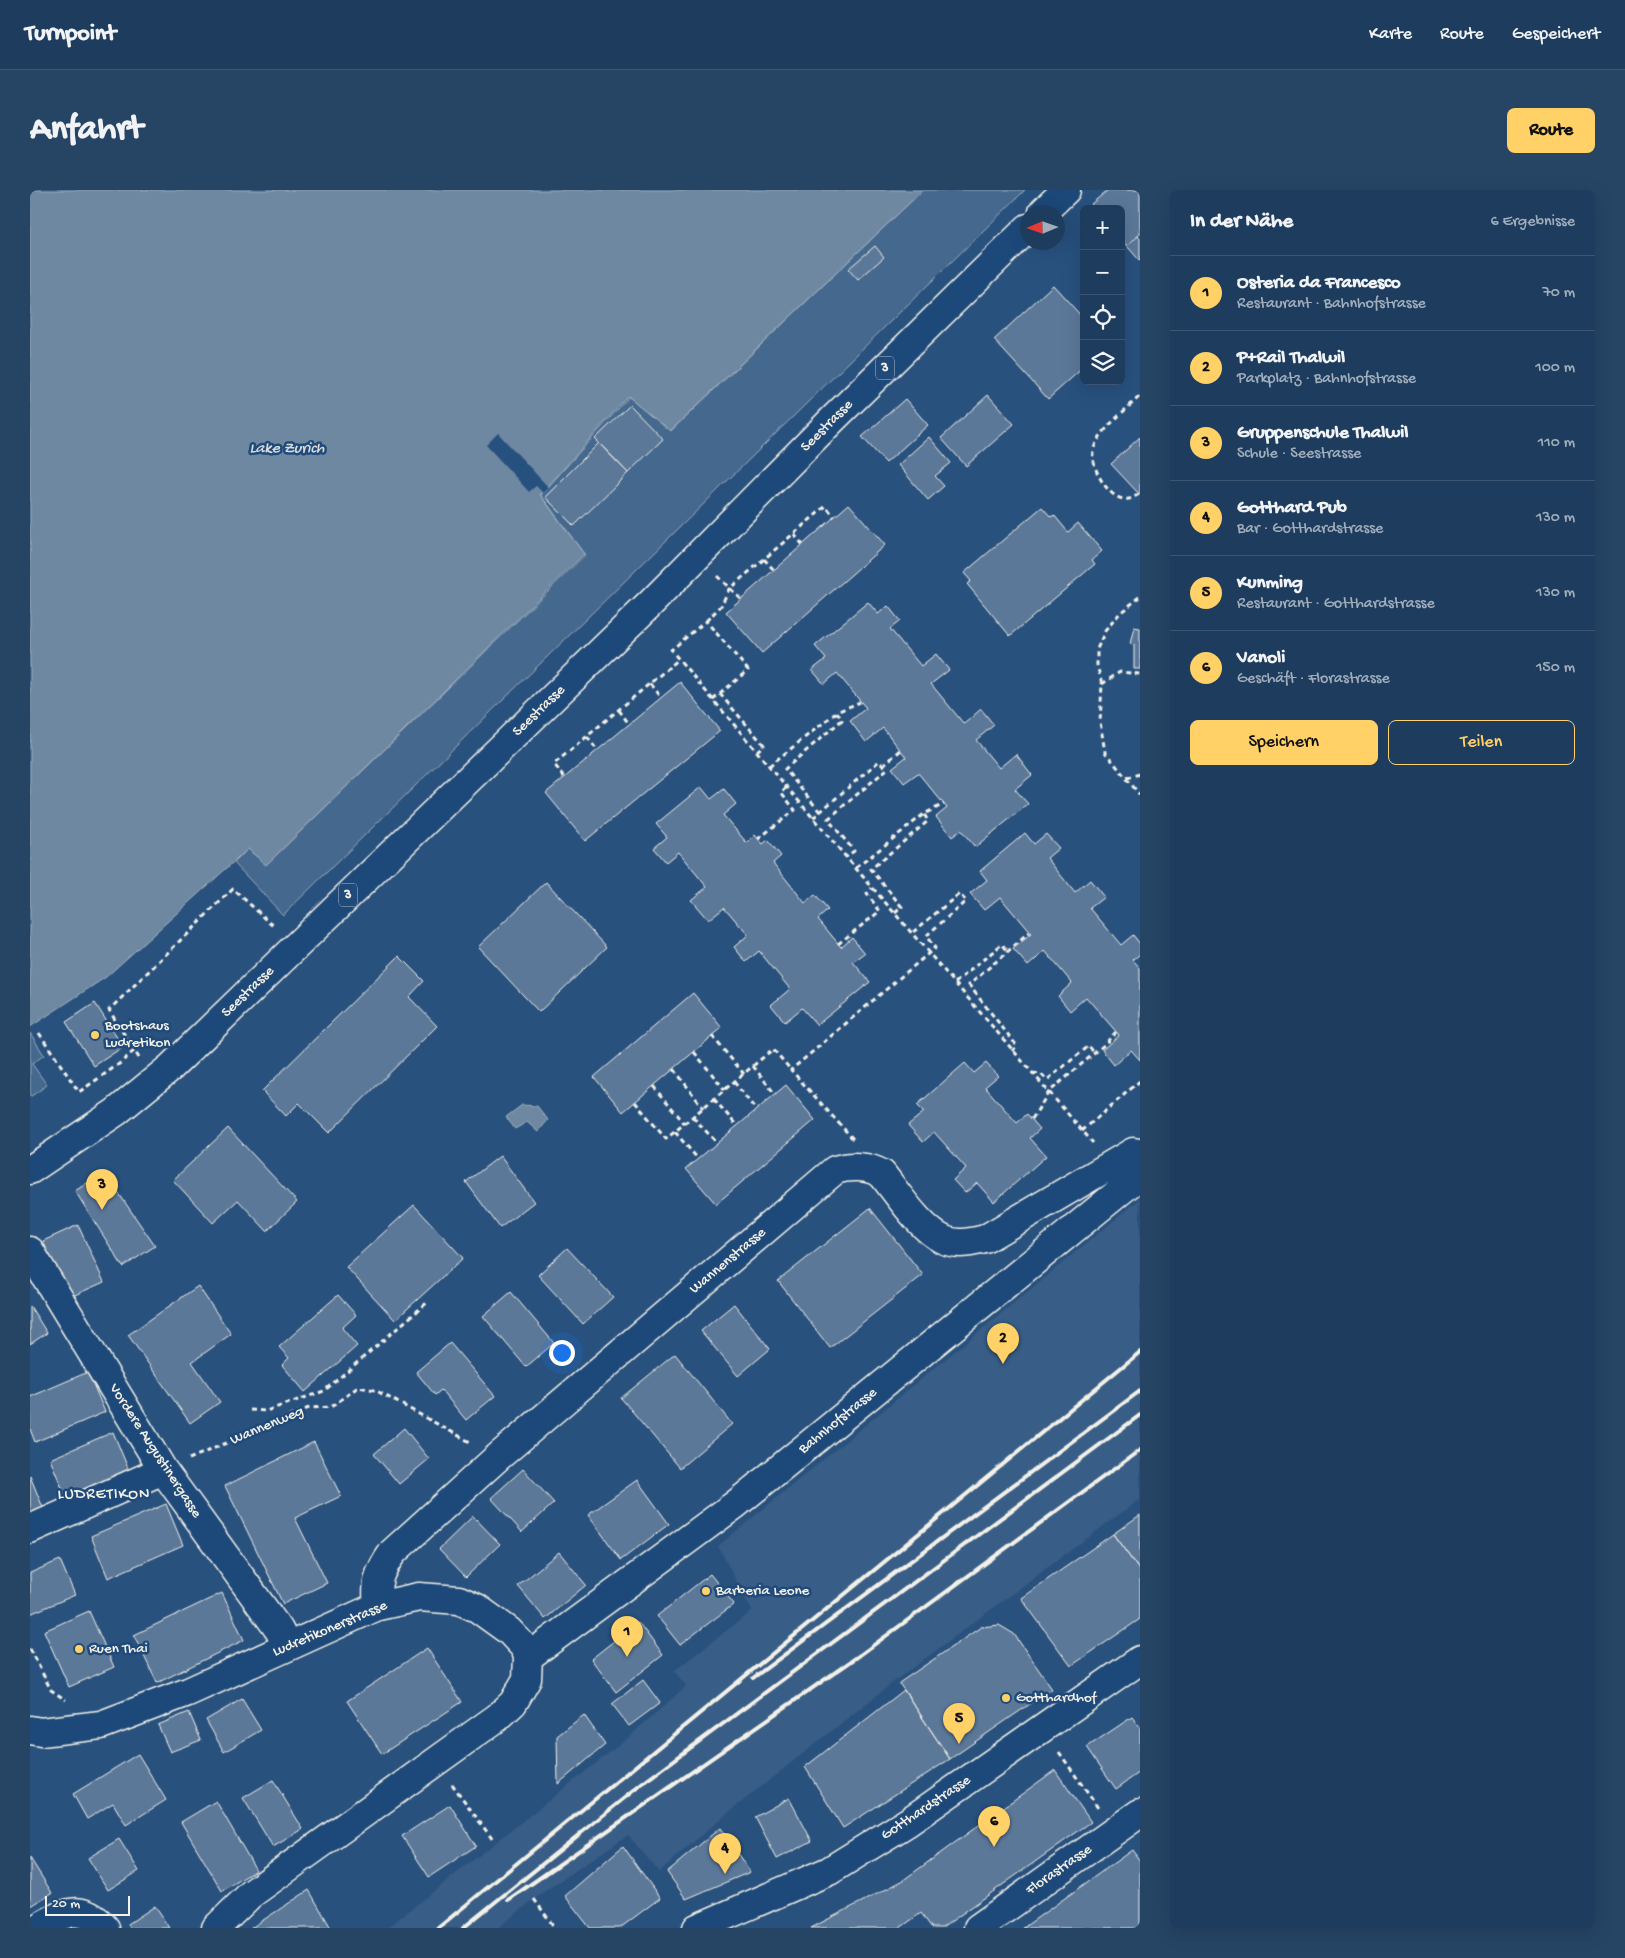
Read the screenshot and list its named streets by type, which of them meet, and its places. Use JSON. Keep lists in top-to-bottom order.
{
  "streets": {
    "street": [
      "3",
      "Seestrasse",
      "Wannenstrasse",
      "Bahnhofstrasse",
      "Vordere Augustinergasse",
      "Ludretikonerstrasse",
      "Gotthardstrasse",
      "Florastrasse"
    ],
    "path": ["Wannenweg"]
  },
  "crossings": [
    ["Wannenstrasse", "Wannenweg"],
    ["Wannenstrasse", "Ludretikonerstrasse"],
    ["Bahnhofstrasse", "Ludretikonerstrasse"],
    ["Wannenweg", "Vordere Augustinergasse"],
    ["Vordere Augustinergasse", "Ludretikonerstrasse"]
  ],
  "districts": ["LUDRETIKON"],
  "water": ["Lake Zurich"],
  "places": [
    "Bootshaus Ludretikon",
    "Barberia Leone",
    "Ruen Thai",
    "Gotthardhof"
  ],
  "scale_bar": "20 m",
  "north": "left",
  "page": {
    "header": "Turnpoint",
    "nav": ["Karte", "Route", "Gespeichert"],
    "buttons": [
      "Route",
      ["Speichern", "Teilen"]
    ],
    "title": "Anfahrt",
    "heading": ["In der Nähe", "6 Ergebnisse"],
    "map_buttons": ["+", "−"],
    "list": [
      {
        "mark": "1",
        "name": "Osteria da Francesco",
        "note": "Restaurant · Bahnhofstrasse",
        "value": "70 m"
      },
      {
        "mark": "2",
        "name": "P+Rail Thalwil",
        "note": "Parkplatz · Bahnhofstrasse",
        "value": "100 m"
      },
      {
        "mark": "3",
        "name": "Gruppenschule Thalwil",
        "note": "Schule · Seestrasse",
        "value": "110 m"
      },
      {
        "mark": "4",
        "name": "Gotthard Pub",
        "note": "Bar · Gotthardstrasse",
        "value": "130 m"
      },
      {
        "mark": "5",
        "name": "Kunming",
        "note": "Restaurant · Gotthardstrasse",
        "value": "130 m"
      },
      {
        "mark": "6",
        "name": "Vanoli",
        "note": "Geschäft · Florastrasse",
        "value": "150 m"
      }
    ],
    "pins": [
      "3",
      "2",
      "1",
      "5",
      "6",
      "4"
    ],
    "scale": "20 m"
  }
}
